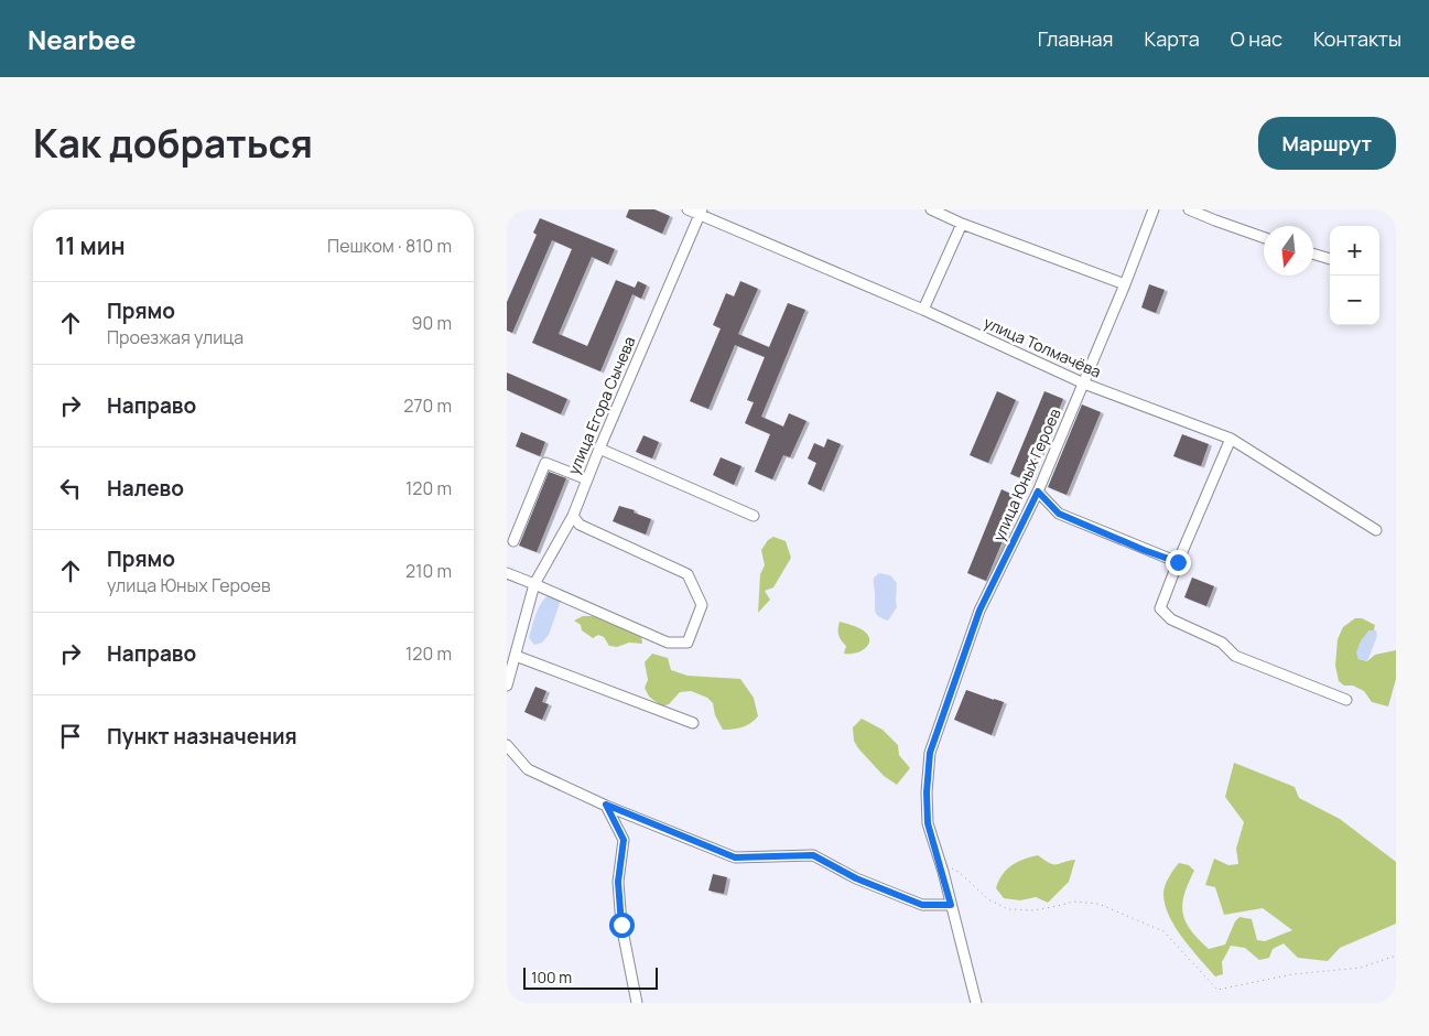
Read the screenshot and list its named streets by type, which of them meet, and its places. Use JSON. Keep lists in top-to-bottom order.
{
  "streets": {
    "street": ["улица Толмачёва", "улица Егора Сычева", "улица Юных Героев"]
  },
  "crossings": [
    ["улица Толмачёва", "улица Егора Сычева"],
    ["улица Толмачёва", "улица Юных Героев"]
  ],
  "scale_bar": "100 m",
  "north": "bottom",
  "page": {
    "header": "Nearbee",
    "nav": [
      "Главная",
      "Карта",
      "О нас",
      "Контакты"
    ],
    "title": "Как добраться",
    "buttons": "Маршрут",
    "heading": ["11 мин", "Пешком · 810 m"],
    "map_buttons": ["+", "−"],
    "list": [
      ["Прямо", "Проезжая улица", "90 m"],
      ["Направо", "270 m"],
      ["Налево", "120 m"],
      ["Прямо", "улица Юных Героев", "210 m"],
      ["Направо", "120 m"],
      "Пункт назначения"
    ],
    "scale": "100 m"
  }
}
